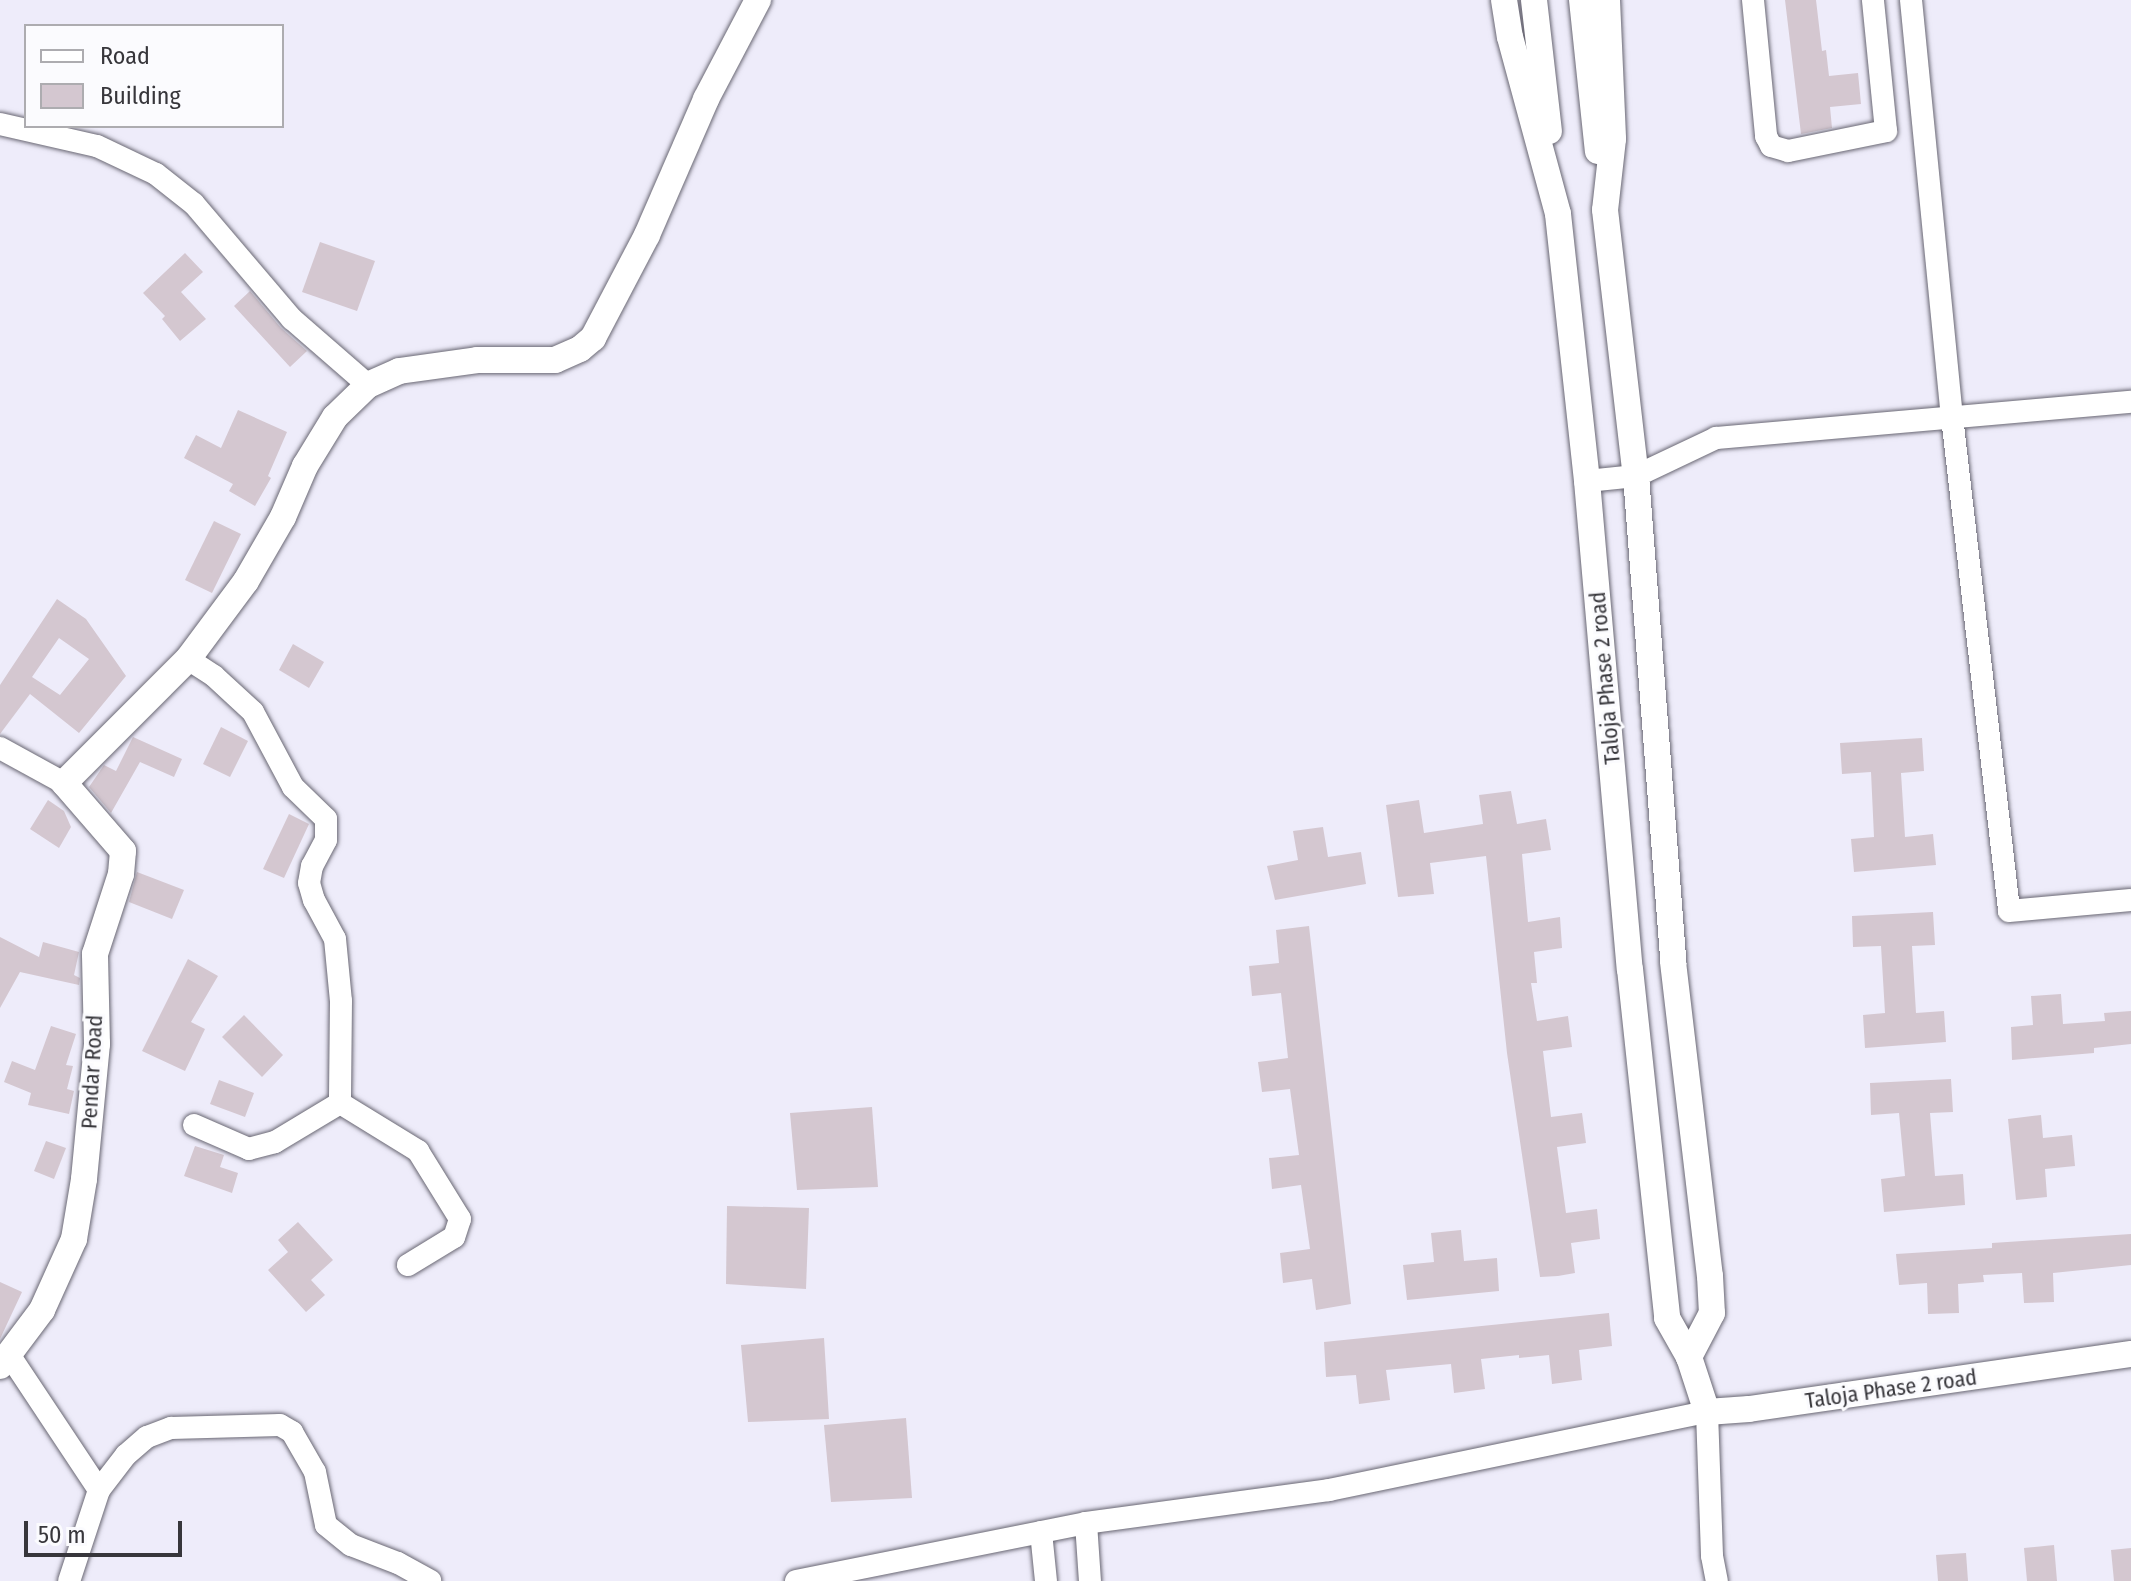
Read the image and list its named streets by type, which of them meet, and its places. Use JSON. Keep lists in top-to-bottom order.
{
  "streets": {
    "street": ["Taloja Phase 2 road", "Pendar Road"]
  },
  "legend": ["Road", "Building"],
  "scale_bar": "50 m"
}
